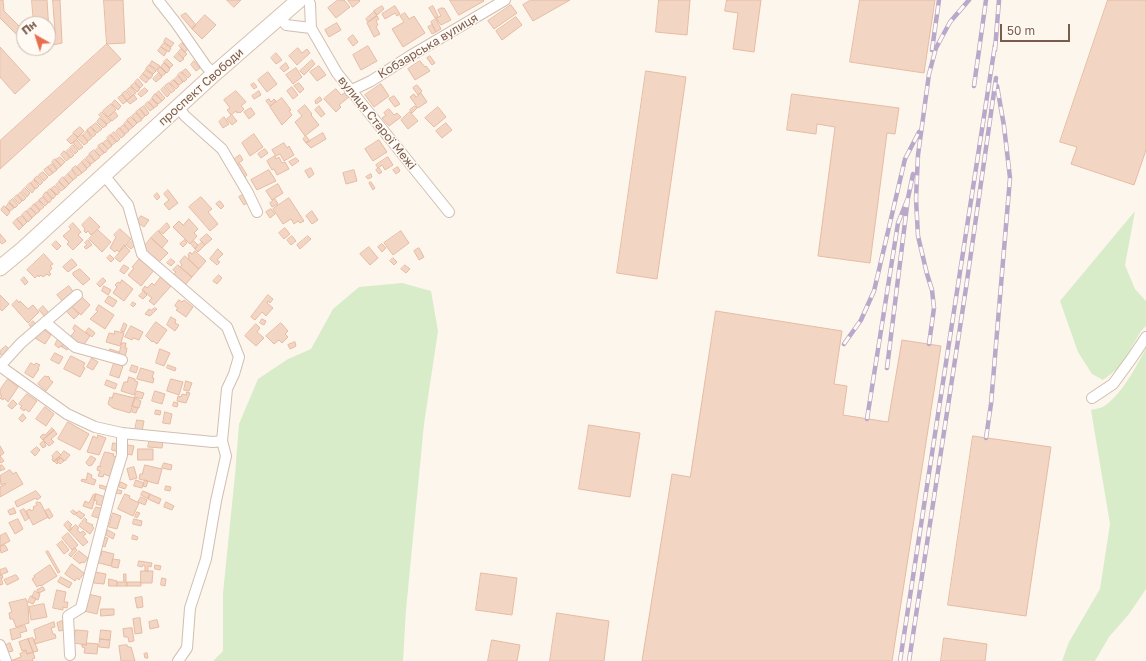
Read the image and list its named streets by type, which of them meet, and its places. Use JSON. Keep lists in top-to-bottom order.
{
  "streets": {
    "main road": ["проспект Свободи"],
    "street": ["Кобзарська вулиця", "вулиця Старої Межі"]
  },
  "crossings": [
    ["Кобзарська вулиця", "вулиця Старої Межі"]
  ],
  "scale_bar": "50 m",
  "north": "top left"
}
